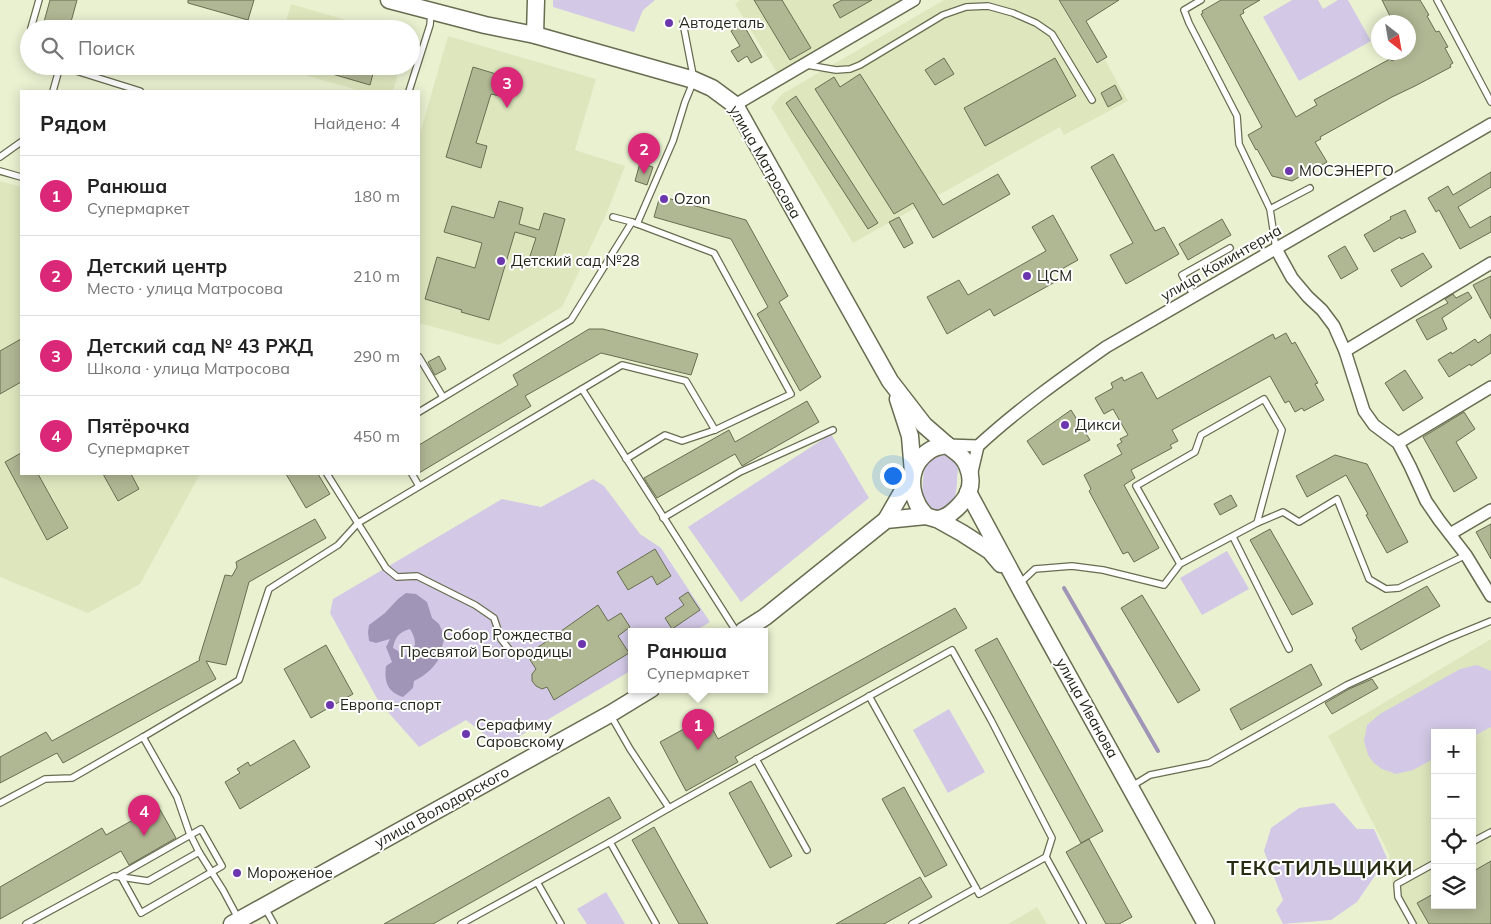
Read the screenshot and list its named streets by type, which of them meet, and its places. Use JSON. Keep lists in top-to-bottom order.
{
  "streets": {
    "street": [
      "улица Матросова",
      "улица Коминтерна",
      "улица Иванова",
      "улица Володарского"
    ]
  },
  "crossings": [
    ["улица Матросова", "улица Иванова"]
  ],
  "districts": ["ТЕКСТИЛЬЩИКИ"],
  "places": [
    "Автодеталь",
    "МОСЭНЕРГО",
    "Ozon",
    "Детский сад №28",
    "ЦСМ",
    "Дикси",
    "Собор Рождества Пресвятой Богородицы",
    "Европа-спорт",
    "Серафиму Саровскому",
    "Мороженое"
  ],
  "north": "bottom right",
  "page": {
    "search": "Поиск",
    "pins": [
      "3",
      "2",
      "1",
      "4"
    ],
    "heading": ["Рядом", "Найдено: 4"],
    "list": [
      {
        "mark": "1",
        "name": "Ранюша",
        "note": "Супермаркет",
        "value": "180 m"
      },
      {
        "mark": "2",
        "name": "Детский центр",
        "note": "Место · улица Матросова",
        "value": "210 m"
      },
      {
        "mark": "3",
        "name": "Детский сад № 43 РЖД",
        "note": "Школа · улица Матросова",
        "value": "290 m"
      },
      {
        "mark": "4",
        "name": "Пятёрочка",
        "note": "Супермаркет",
        "value": "450 m"
      }
    ],
    "popup": ["Ранюша", "Супермаркет"],
    "map_buttons": ["+", "−"]
  }
}
